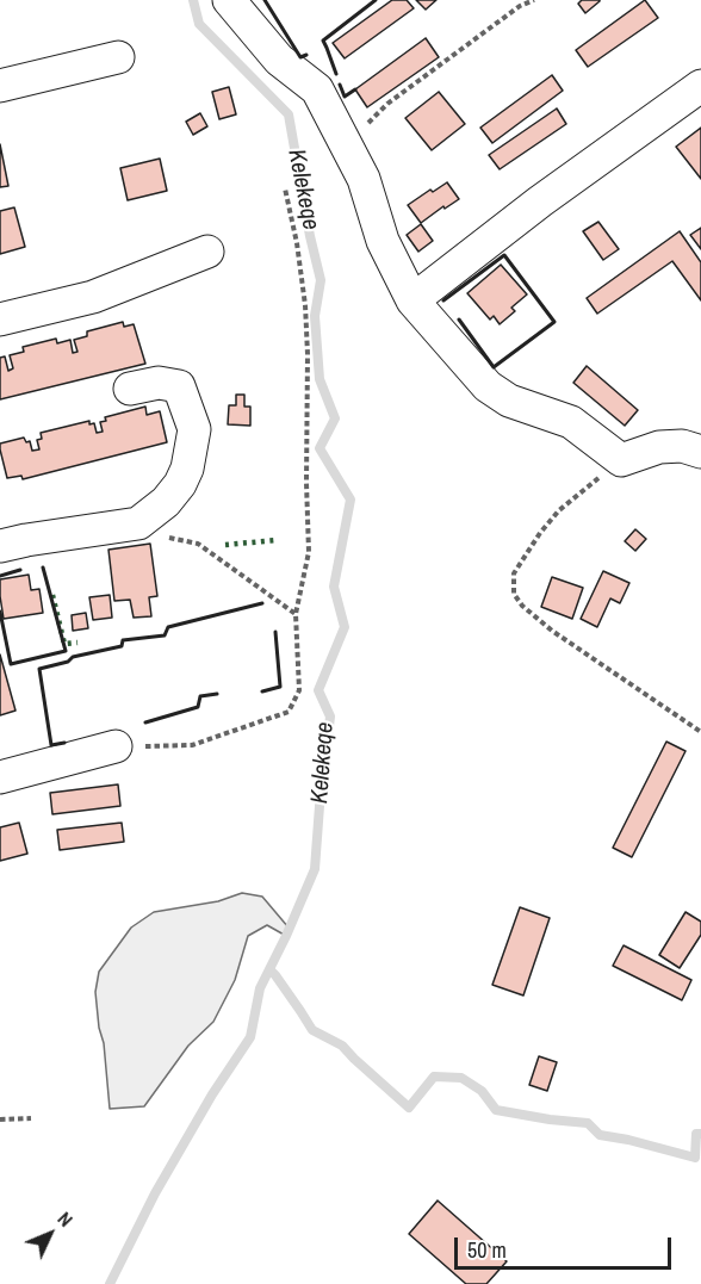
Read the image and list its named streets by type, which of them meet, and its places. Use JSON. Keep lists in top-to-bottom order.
{
  "water": ["Kelekeqe"],
  "scale_bar": "50 m",
  "north": "top right"
}
